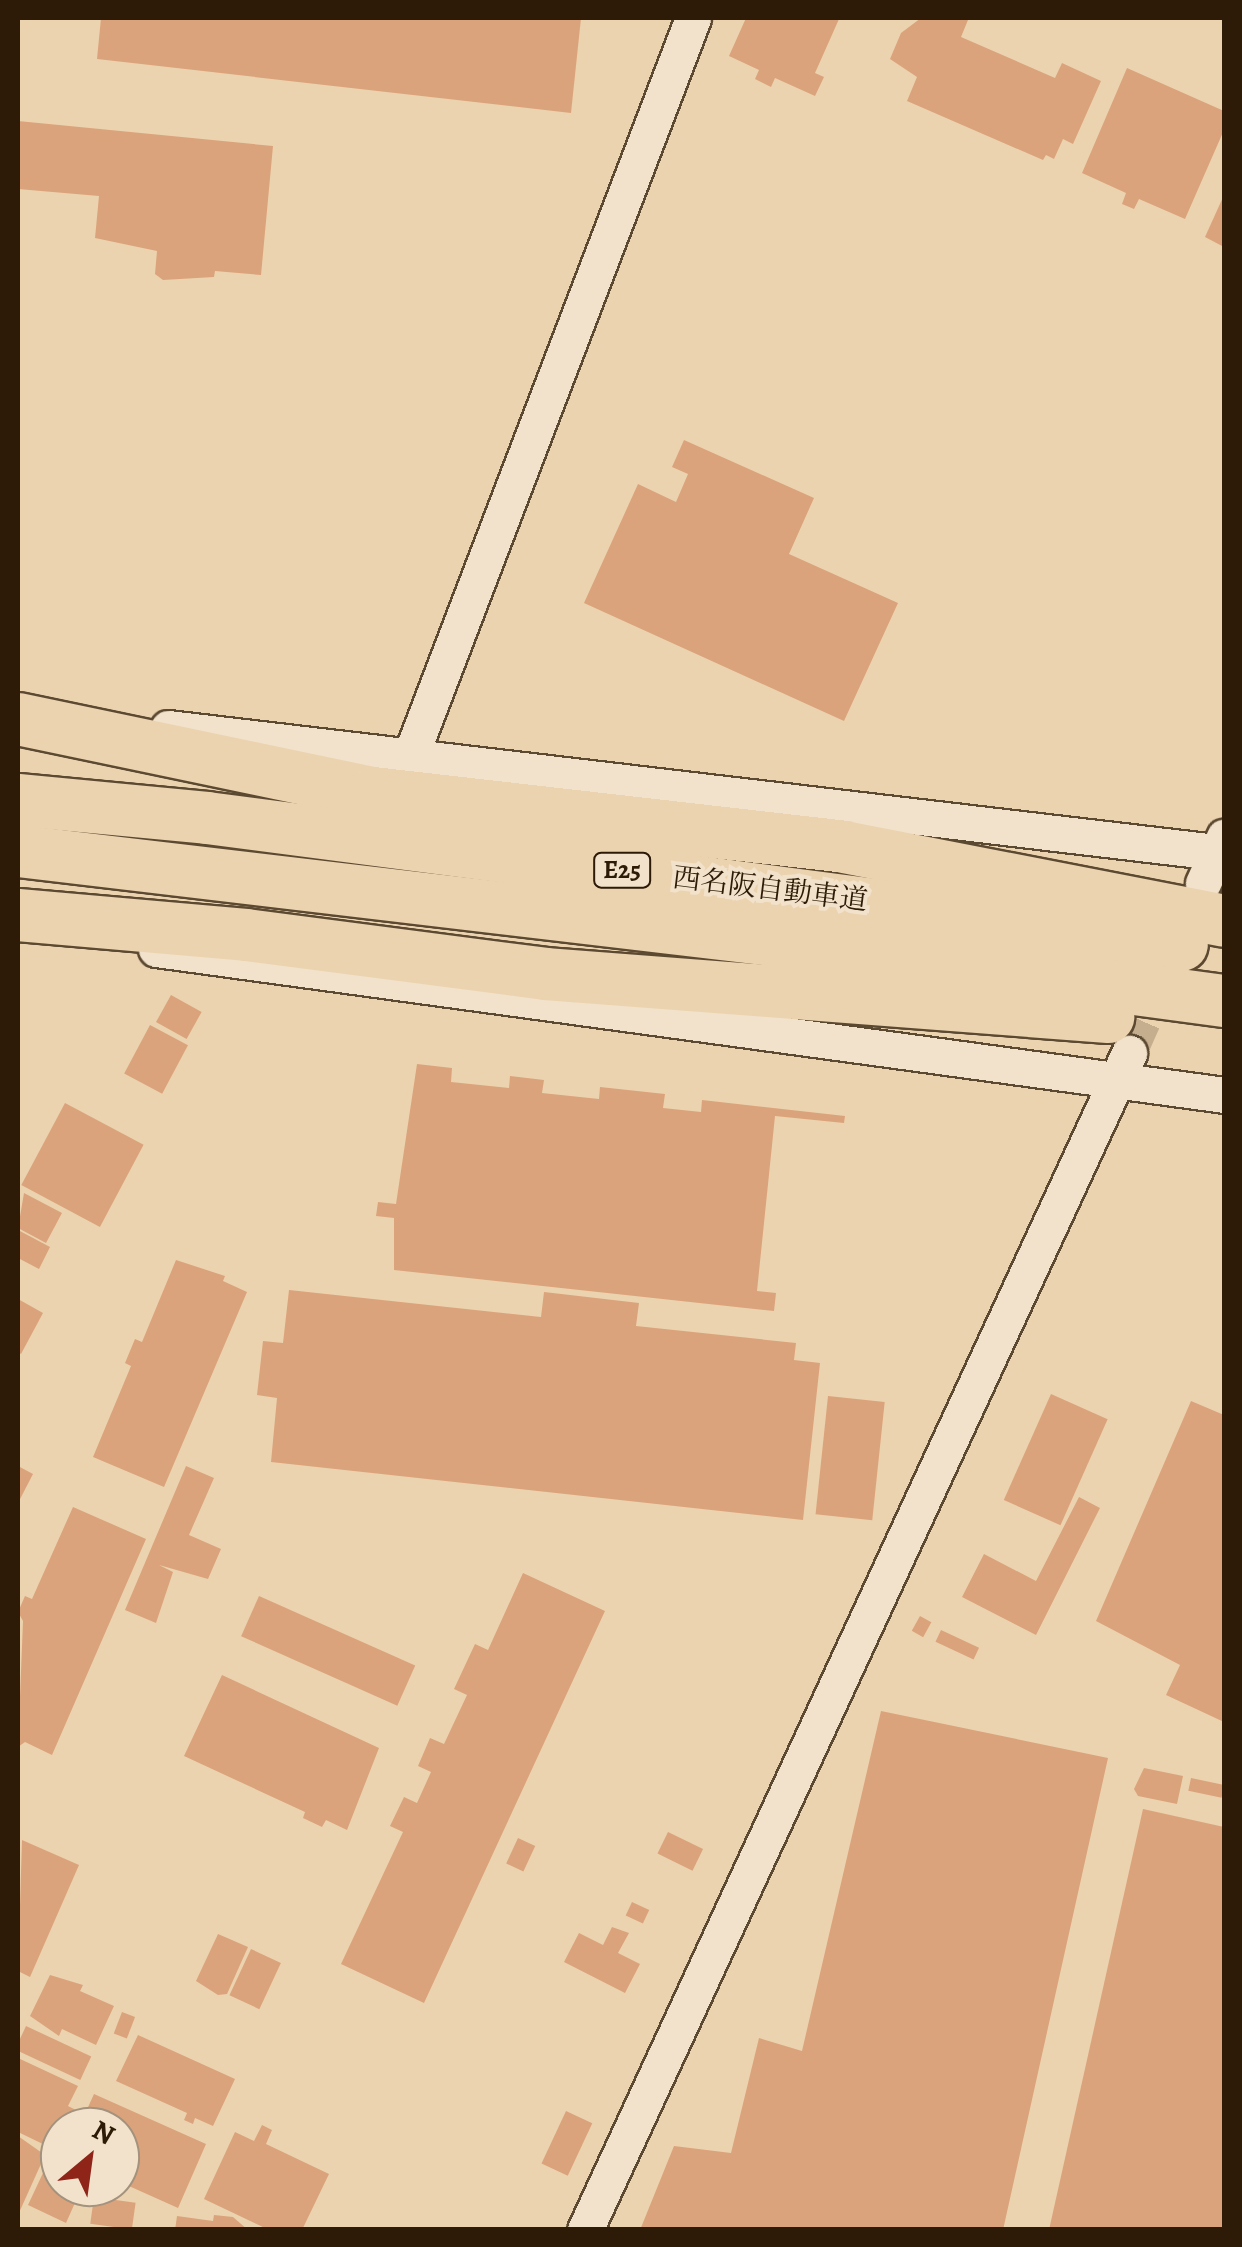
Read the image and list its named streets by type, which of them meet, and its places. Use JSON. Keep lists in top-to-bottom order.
{
  "streets": {
    "highway": ["E25", "西名阪自動車道"]
  },
  "north": "top right"
}
